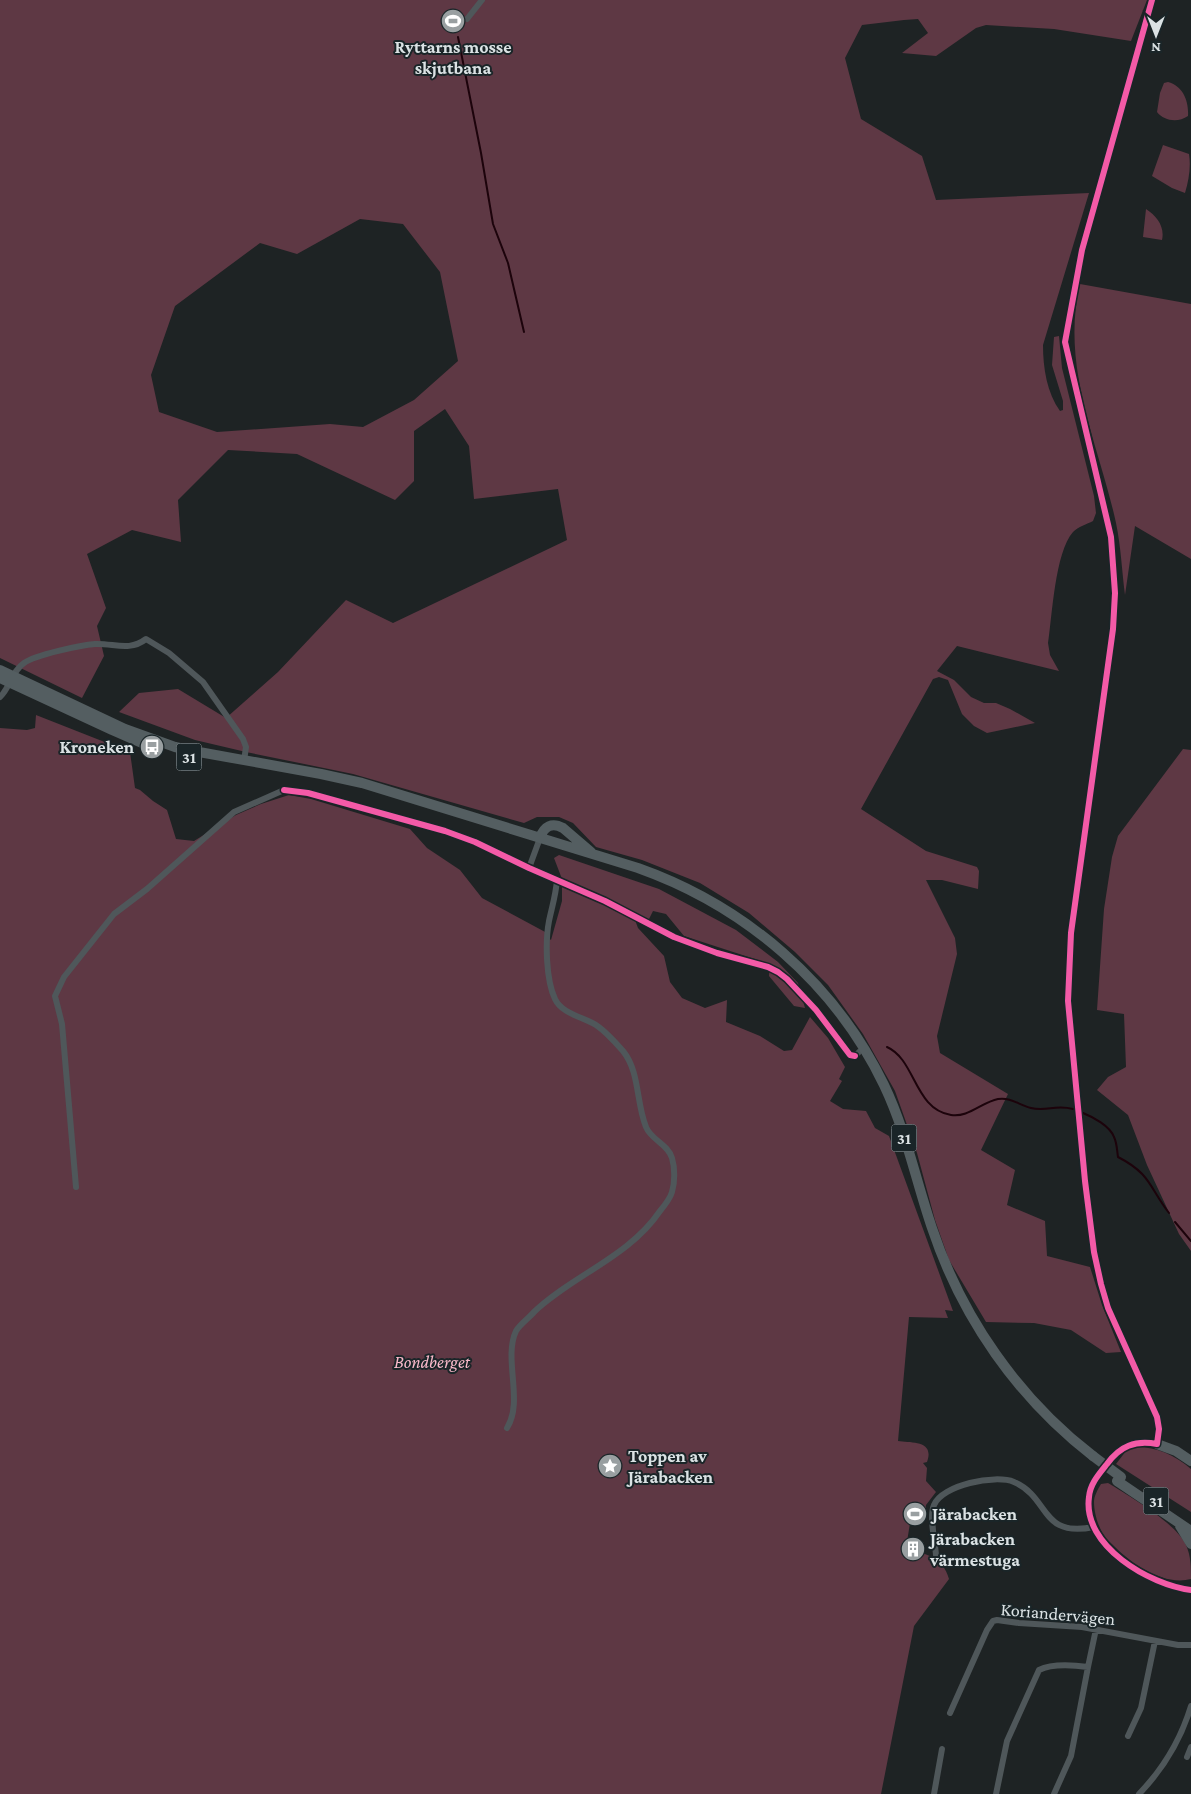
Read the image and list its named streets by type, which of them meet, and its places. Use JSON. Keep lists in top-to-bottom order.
{
  "streets": {
    "highway": ["31"],
    "street": ["Koriandervägen"]
  },
  "parks": ["Bondberget"],
  "places": {
    "sports": ["Ryttarns mosse skjutbana", "Järabacken"],
    "bus stop": ["Kroneken"],
    "place": ["Toppen av Järabacken"],
    "building": ["Järabacken värmestuga"]
  },
  "north": "bottom"
}
